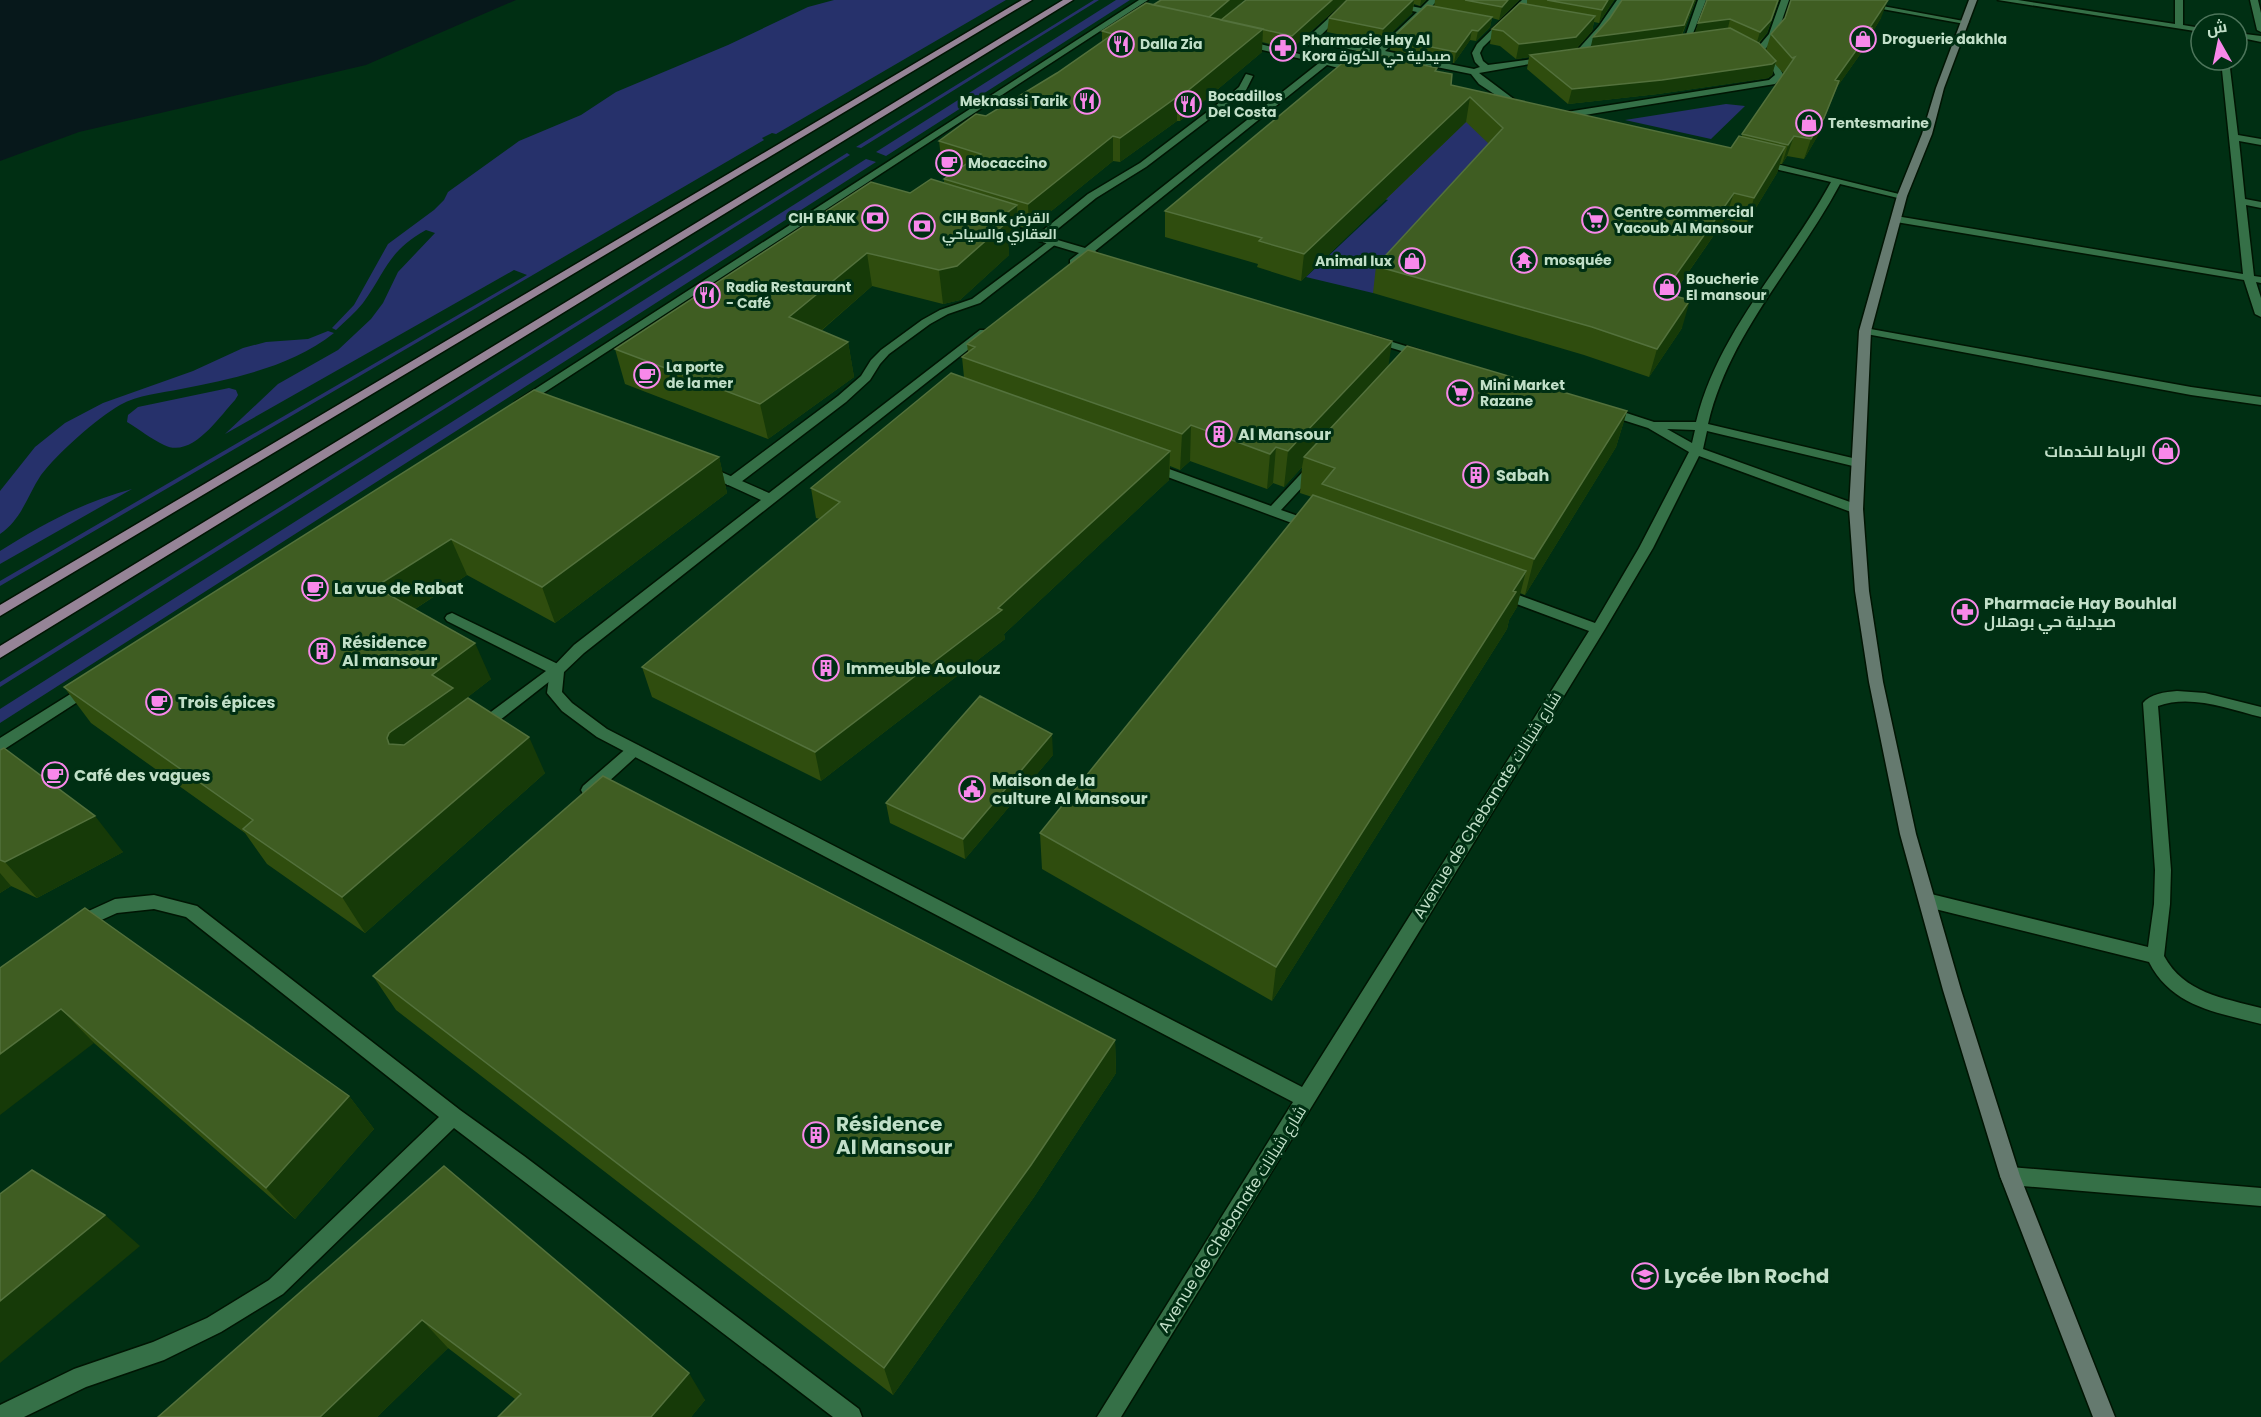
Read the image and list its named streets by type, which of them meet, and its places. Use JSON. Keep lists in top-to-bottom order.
{
  "streets": {
    "street": ["Avenue de Chebanate شارع شبانات"]
  },
  "places": {
    "shop": [
      "Droguerie dakhla",
      "Tentesmarine",
      "Animal lux",
      "Boucherie El mansour",
      "الرباط للخدمات"
    ],
    "restaurant": [
      "Dalla Zia",
      "Meknassi Tarik",
      "Bocadillos Del Costa",
      "Radia Restaurant - Café"
    ],
    "pharmacy": ["Pharmacie Hay Al Kora صيدلية حي الكورة", "Pharmacie Hay Bouhlal صيدلية حي بوهلال"],
    "cafe": [
      "Mocaccino",
      "La porte de la mer",
      "La vue de Rabat",
      "Trois épices",
      "Café des vagues"
    ],
    "bank": ["CIH BANK", "CIH Bank القرض العقاري والسياحي"],
    "supermarket": ["Centre commercial Yacoub Al Mansour", "Mini Market Razane"],
    "temple": ["mosquée"],
    "building": [
      "Al Mansour",
      "Sabah",
      "Résidence Al mansour",
      "Immeuble Aoulouz",
      "Résidence Al Mansour"
    ],
    "public building": ["Maison de la culture Al Mansour"],
    "school or university": ["Lycée Ibn Rochd"]
  },
  "north": "top"
}
